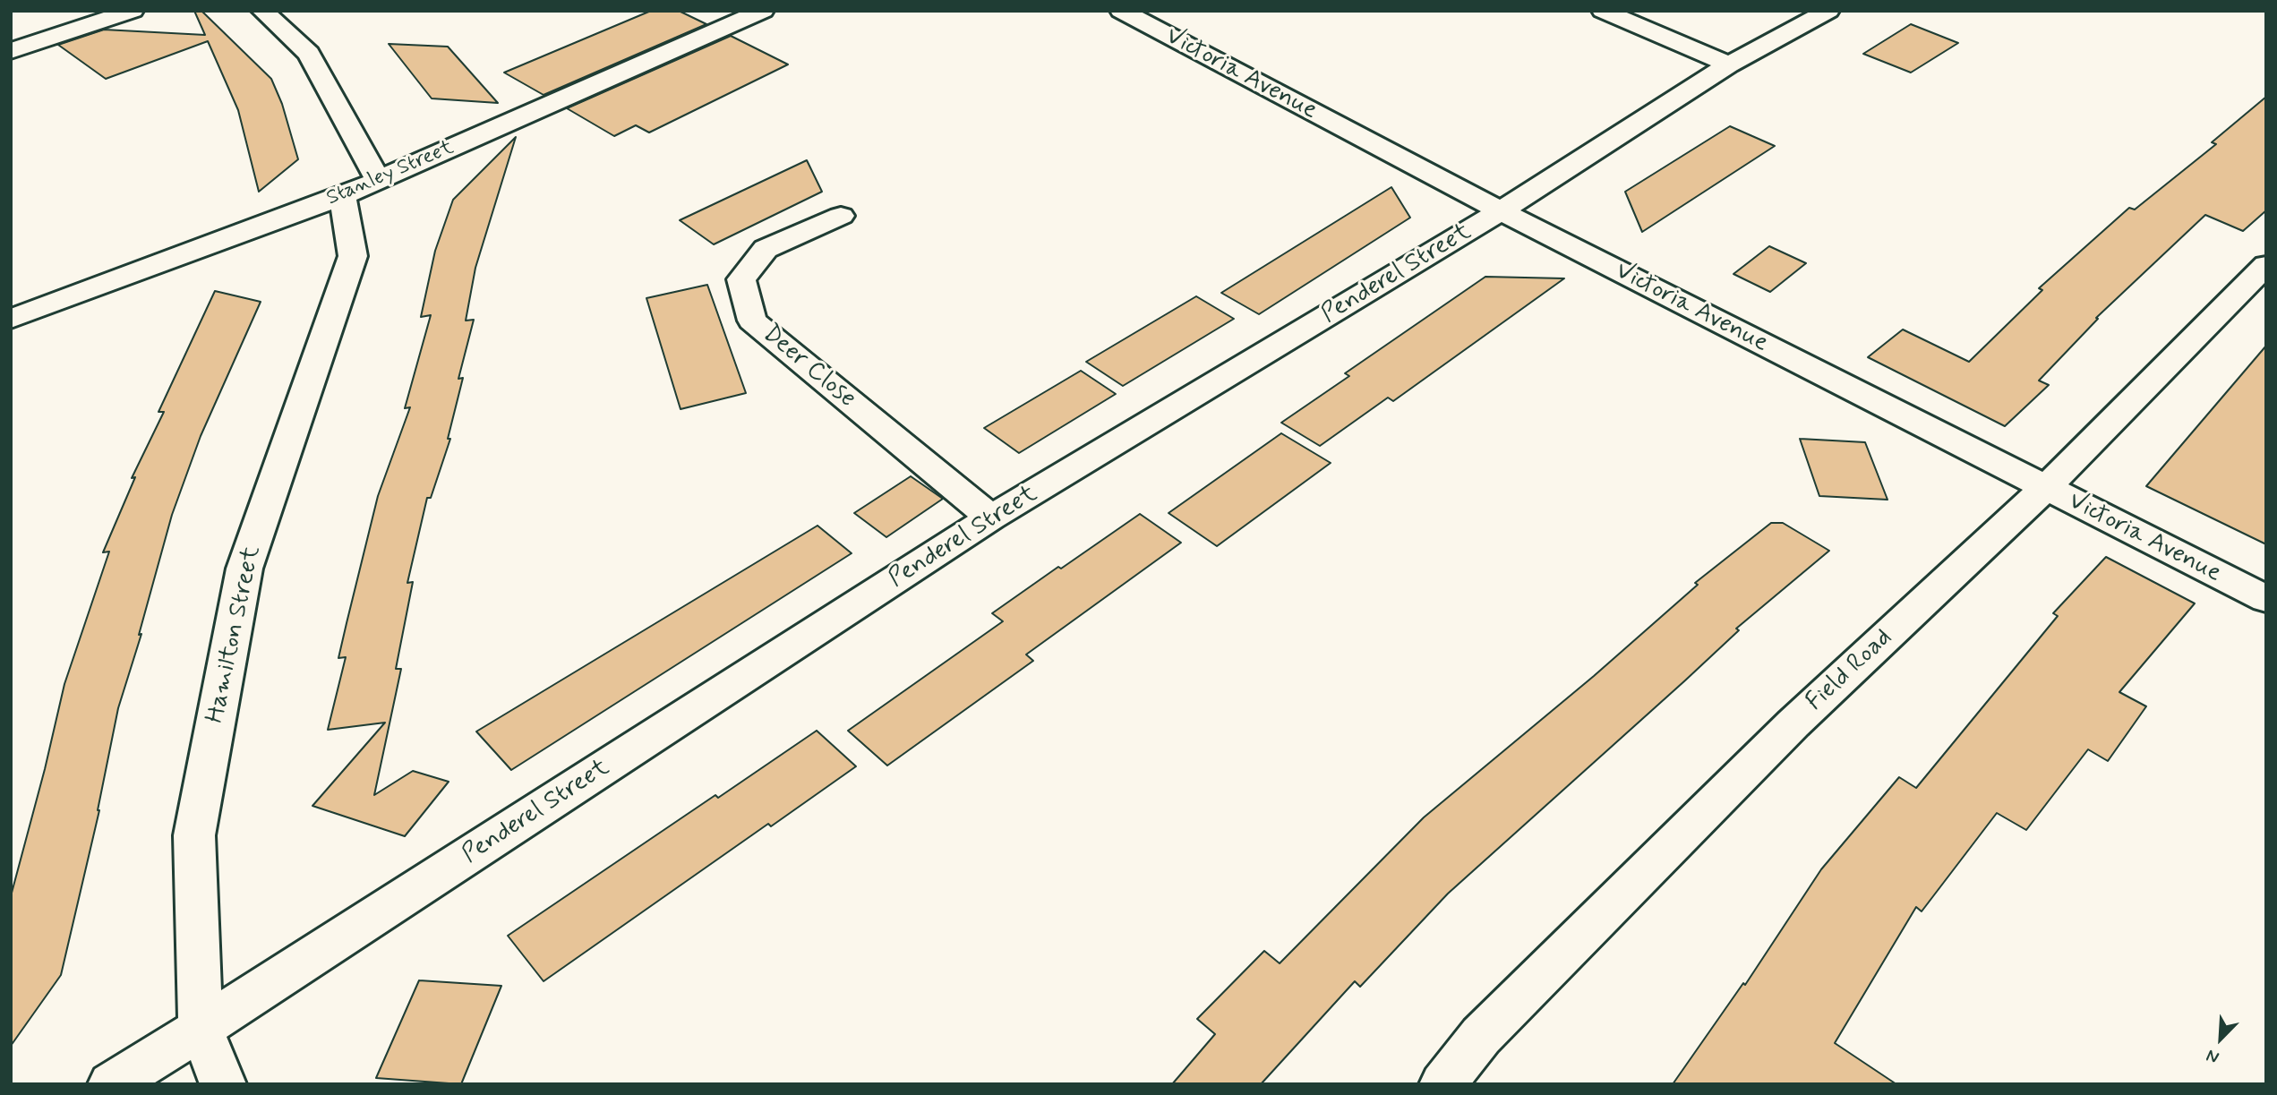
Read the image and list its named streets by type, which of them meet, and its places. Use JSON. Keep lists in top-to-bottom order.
{
  "streets": {
    "street": [
      "Victoria Avenue",
      "Stanley Street",
      "Penderel Street",
      "Deer Close",
      "Hamilton Street",
      "Field Road"
    ]
  },
  "crossings": [
    ["Victoria Avenue", "Penderel Street"],
    ["Victoria Avenue", "Field Road"],
    ["Stanley Street", "Hamilton Street"],
    ["Penderel Street", "Deer Close"],
    ["Penderel Street", "Hamilton Street"]
  ],
  "north": "bottom left"
}
